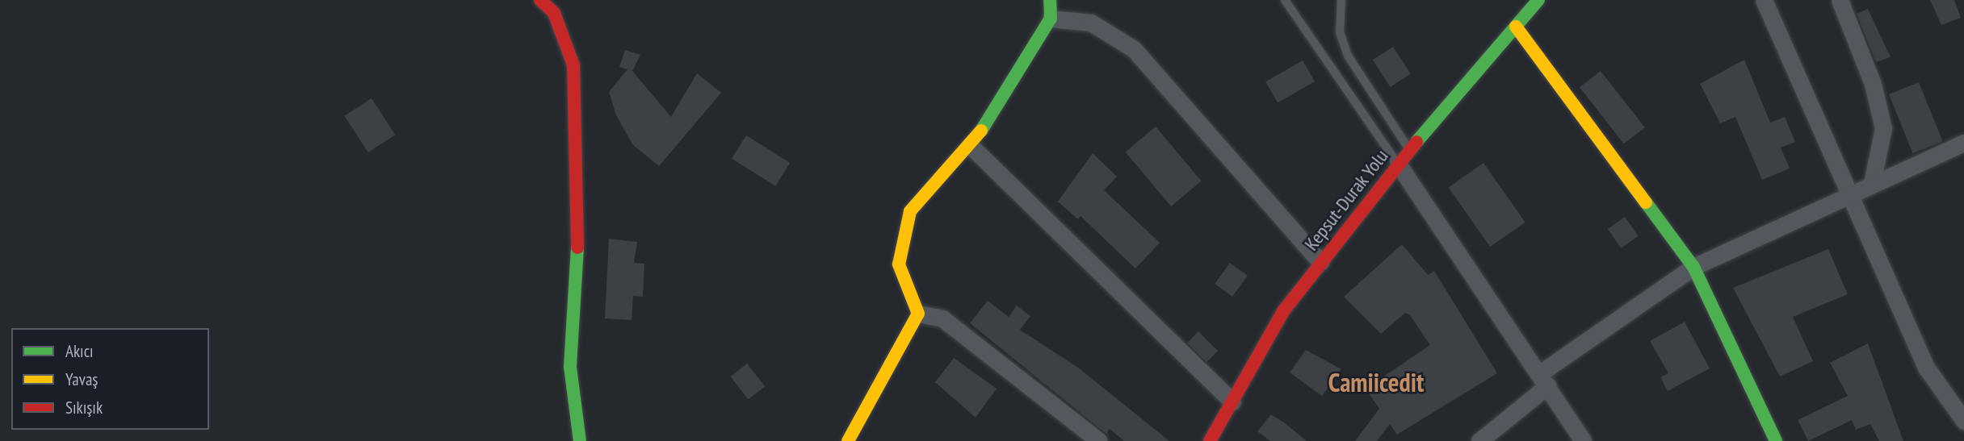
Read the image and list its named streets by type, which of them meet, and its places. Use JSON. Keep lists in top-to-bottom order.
{
  "streets": {
    "street": ["Kepsut-Durak Yolu"]
  },
  "districts": ["Camiicedit"],
  "legend": ["Akıcı", "Yavaş", "Sıkışık"]
}
